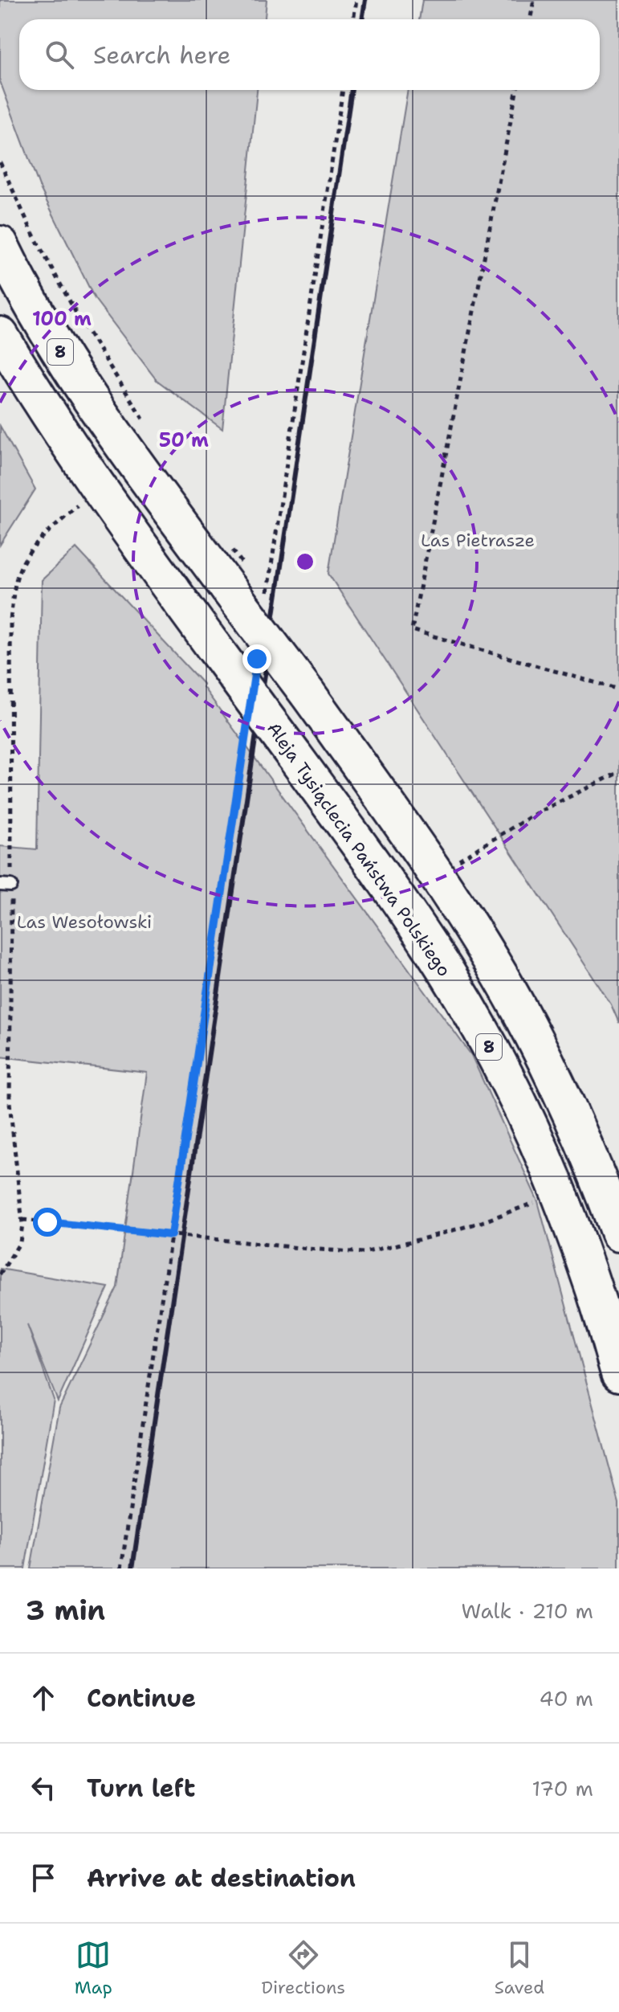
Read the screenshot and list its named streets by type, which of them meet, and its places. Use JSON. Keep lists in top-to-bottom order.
{
  "streets": {
    "highway": ["8", "Aleja Tysiąclecia Państwa Polskiego"]
  },
  "parks": ["Las Pietrasze", "Las Wesołowski"],
  "page": {
    "search": "Search here",
    "heading": ["3 min", "Walk · 210 m"],
    "list": [
      ["Continue", "40 m"],
      ["Turn left", "170 m"],
      "Arrive at destination"
    ],
    "nav": ["Map", "Directions", "Saved"]
  },
  "rings": ["100 m", "50 m"]
}
